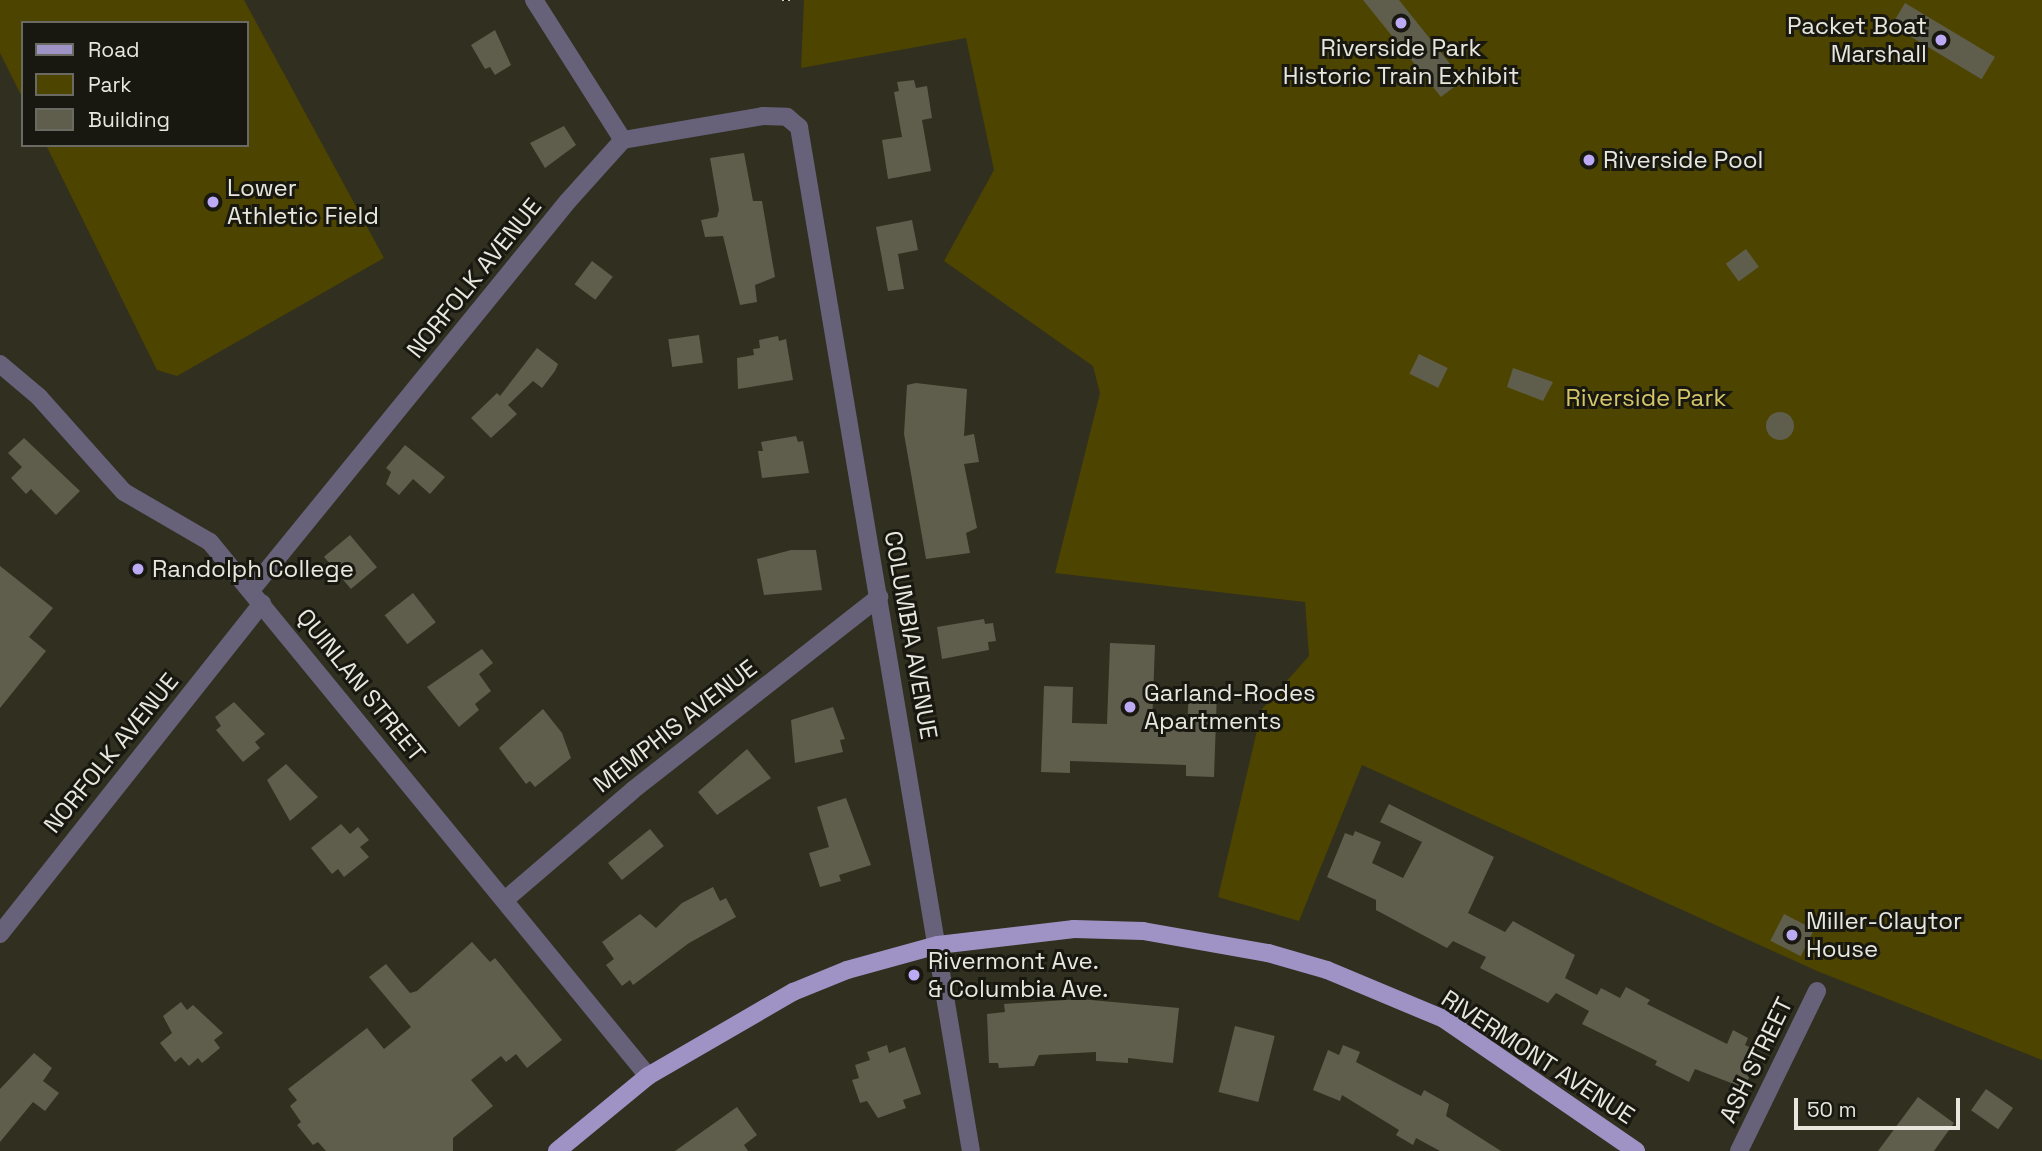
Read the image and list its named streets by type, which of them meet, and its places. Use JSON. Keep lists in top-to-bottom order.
{
  "streets": {
    "main road": ["RIVERMONT AVENUE"],
    "street": [
      "NORFOLK AVENUE",
      "COLUMBIA AVENUE",
      "QUINLAN STREET",
      "MEMPHIS AVENUE",
      "ASH STREET"
    ]
  },
  "crossings": [
    ["NORFOLK AVENUE", "COLUMBIA AVENUE"],
    ["NORFOLK AVENUE", "QUINLAN STREET"],
    ["COLUMBIA AVENUE", "MEMPHIS AVENUE"],
    ["COLUMBIA AVENUE", "RIVERMONT AVENUE"],
    ["QUINLAN STREET", "MEMPHIS AVENUE"],
    ["QUINLAN STREET", "RIVERMONT AVENUE"]
  ],
  "parks": ["Riverside Park"],
  "places": [
    "Riverside Park Historic Train Exhibit",
    "Packet Boat Marshall",
    "Riverside Pool",
    "Lower Athletic Field",
    "Randolph College",
    "Garland-Rodes Apartments",
    "Miller-Claytor House",
    "Rivermont Ave. & Columbia Ave."
  ],
  "legend": ["Road", "Park", "Building"],
  "scale_bar": "50 m"
}
